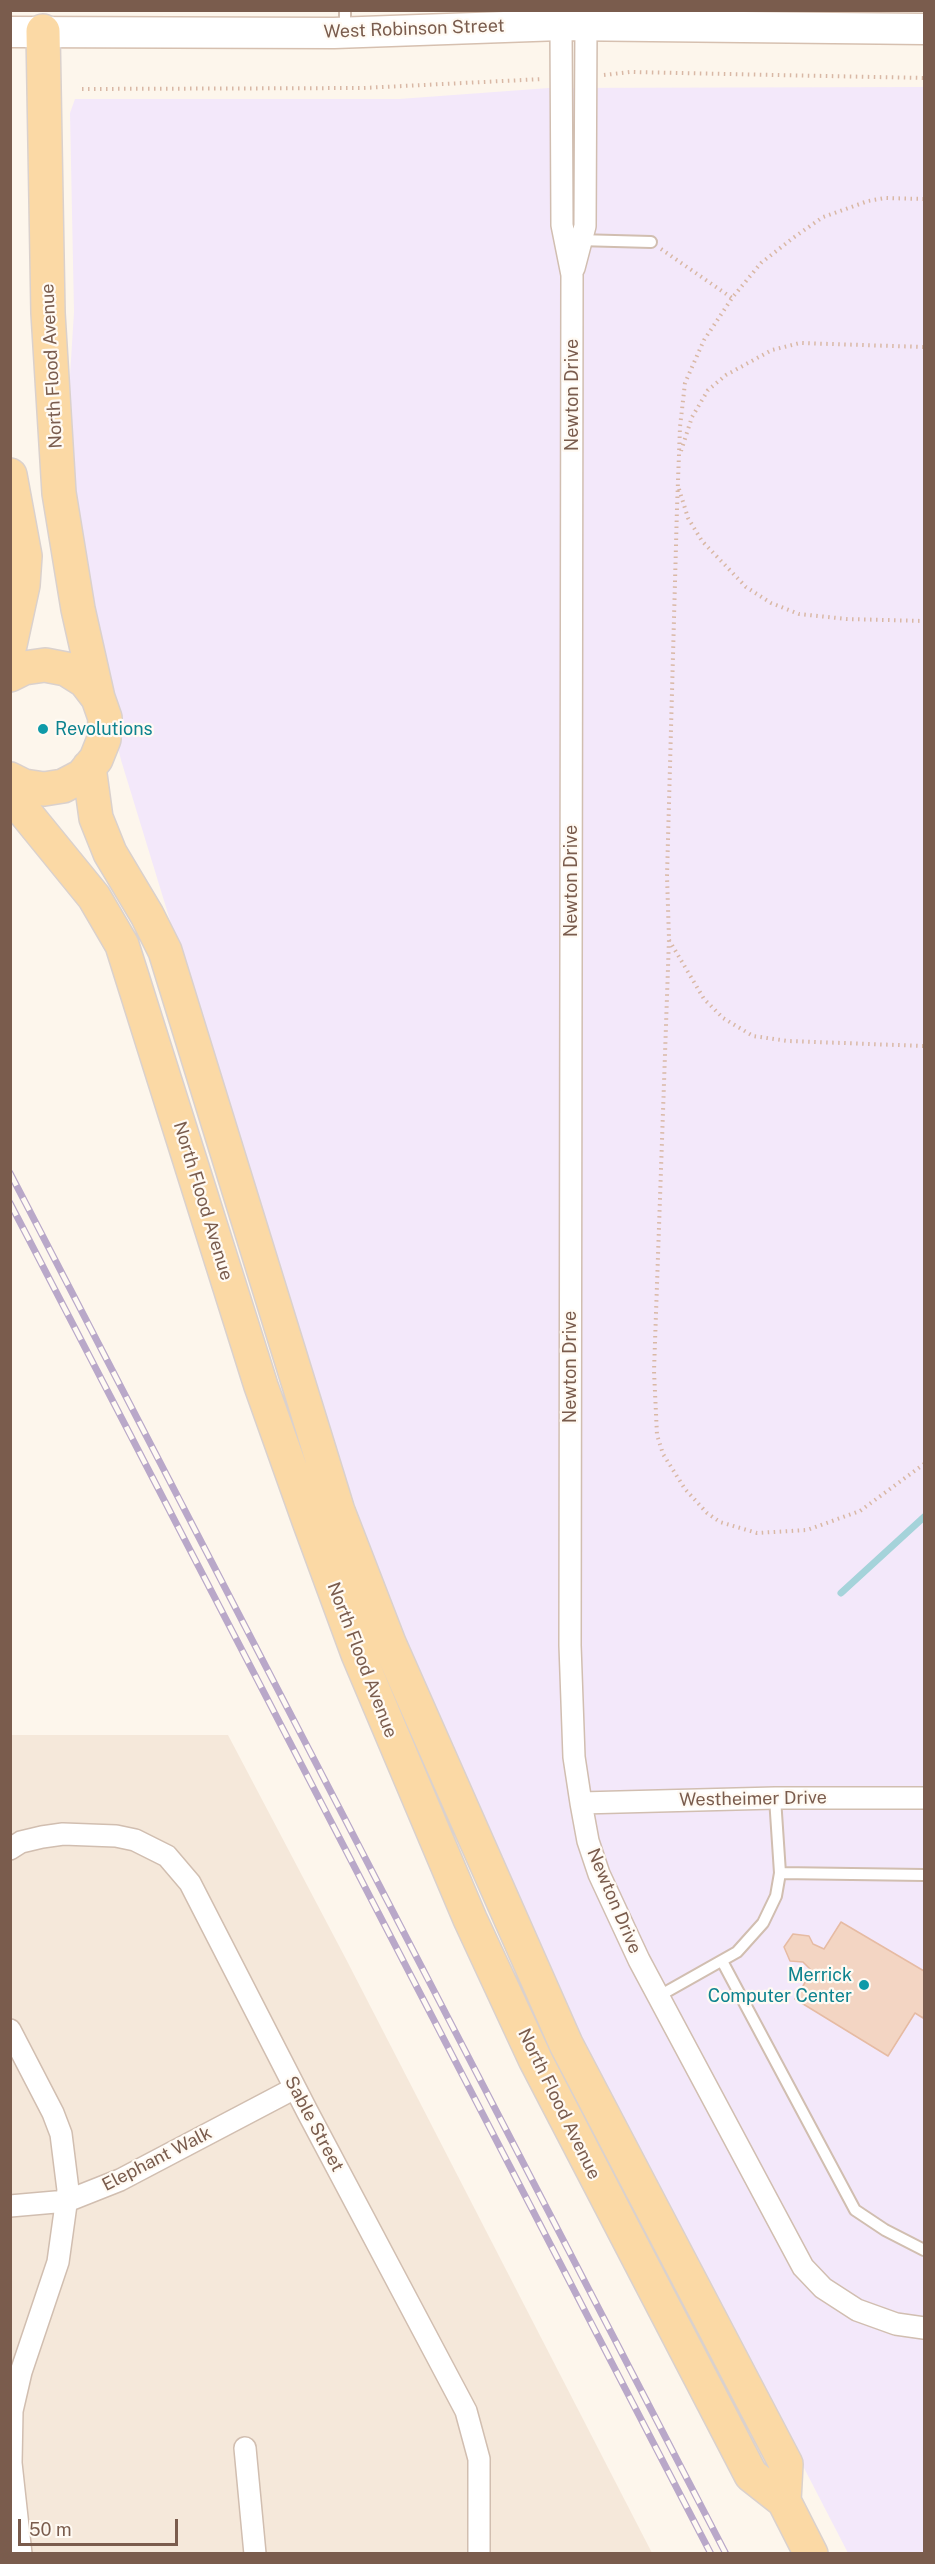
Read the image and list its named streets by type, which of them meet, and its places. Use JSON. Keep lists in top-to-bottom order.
{
  "streets": {
    "main road": ["West Robinson Street", "North Flood Avenue"],
    "street": [
      "Newton Drive",
      "Westheimer Drive",
      "Sable Street",
      "Elephant Walk"
    ]
  },
  "crossings": [
    ["West Robinson Street", "North Flood Avenue"],
    ["West Robinson Street", "Newton Drive"],
    ["Newton Drive", "Westheimer Drive"],
    ["Sable Street", "Elephant Walk"]
  ],
  "places": ["Revolutions", "Merrick Computer Center"],
  "scale_bar": "50 m"
}
